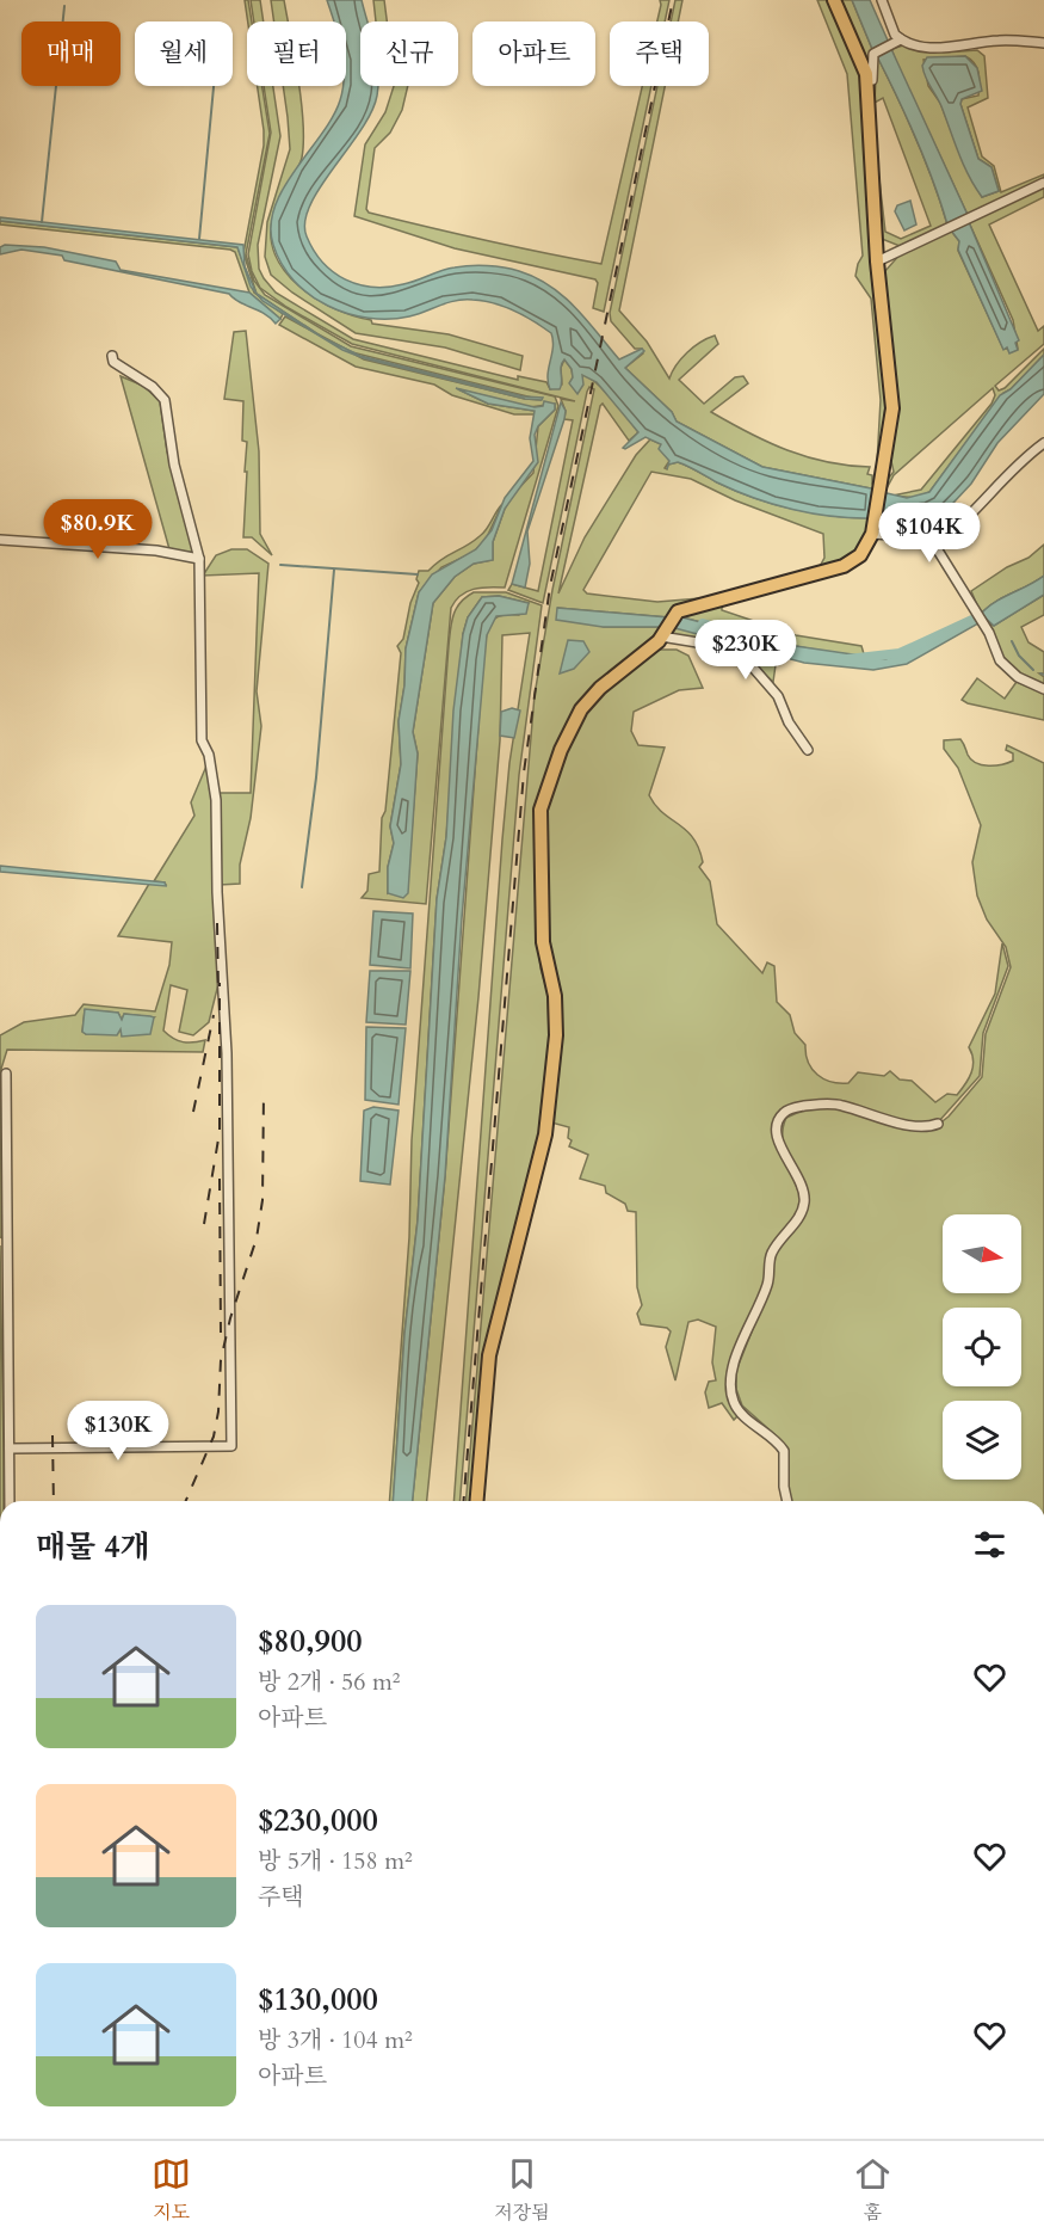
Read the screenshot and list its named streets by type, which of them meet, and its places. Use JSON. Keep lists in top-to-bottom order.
{
  "north": "right",
  "page": {
    "chip": [
      "매매",
      "월세",
      "필터",
      "신규",
      "아파트",
      "주택"
    ],
    "price": [
      "$80.9K",
      "$104K",
      "$230K",
      "$130K"
    ],
    "heading": "매물 4개",
    "list": [
      {
        "name": "$80,900",
        "note": "방 2개 · 56 m² · 아파트"
      },
      {
        "name": "$230,000",
        "note": "방 5개 · 158 m² · 주택"
      },
      {
        "name": "$130,000",
        "note": "방 3개 · 104 m² · 아파트"
      }
    ],
    "tabs": ["지도", "저장됨", "홈"]
  }
}
